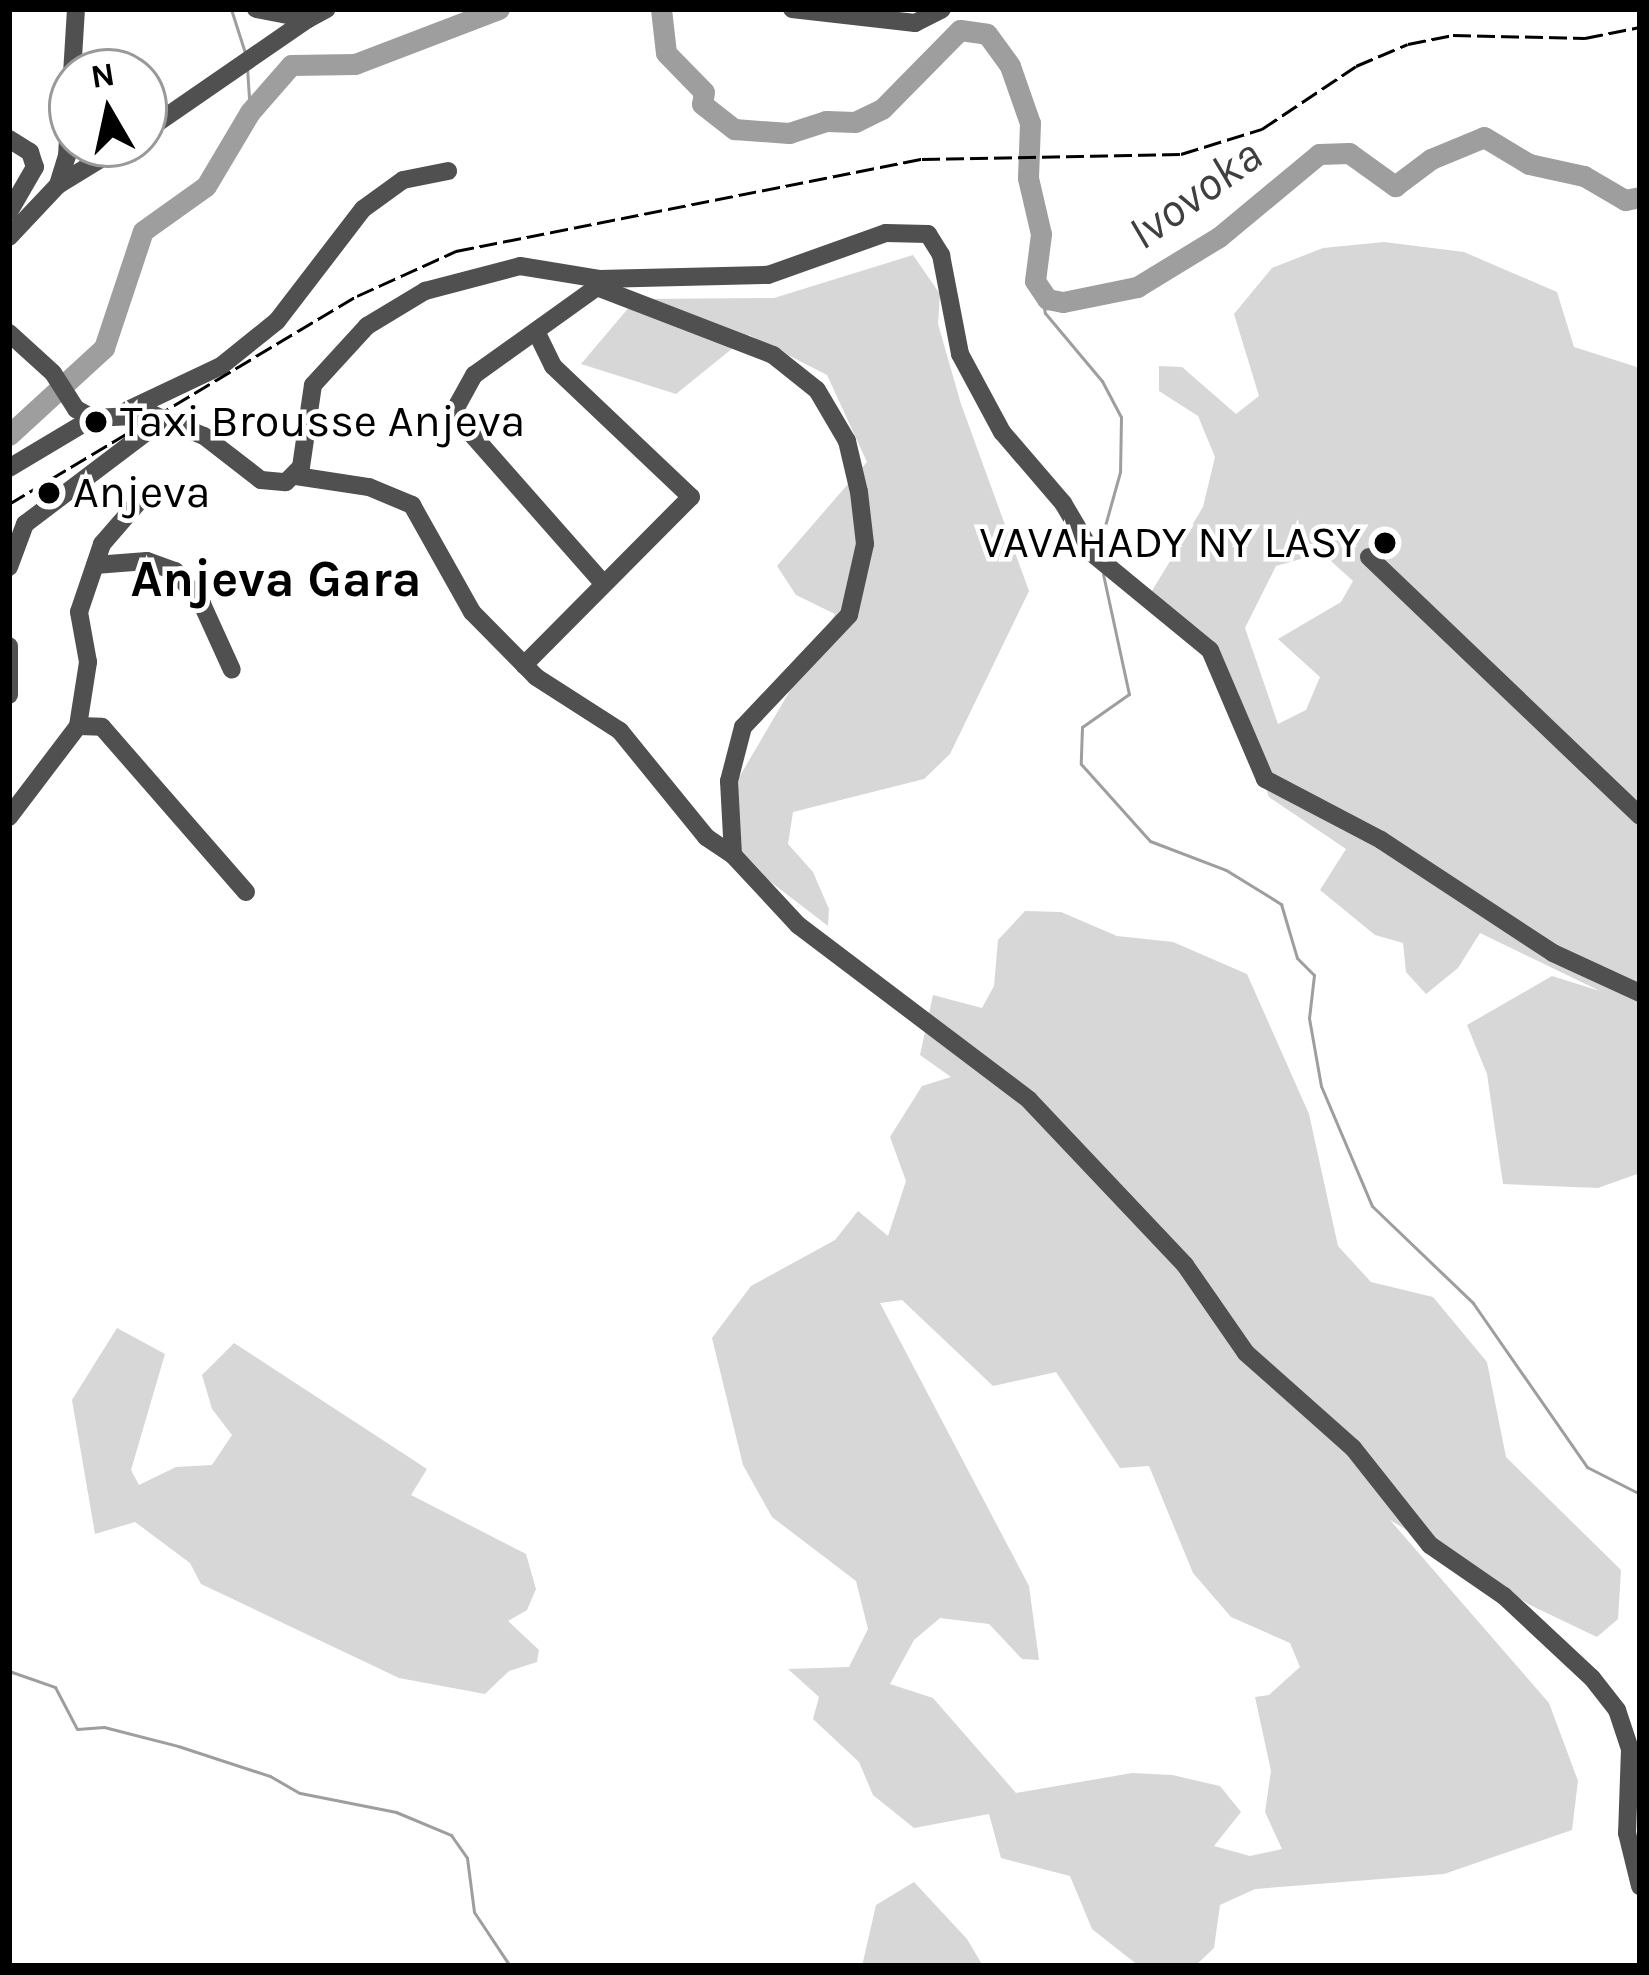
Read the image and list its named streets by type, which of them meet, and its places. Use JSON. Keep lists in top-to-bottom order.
{
  "districts": ["Anjeva Gara"],
  "water": ["Ivovoka"],
  "places": ["Taxi Brousse Anjeva", "Anjeva", "VAVAHADY NY LASY"],
  "north": "top"
}
